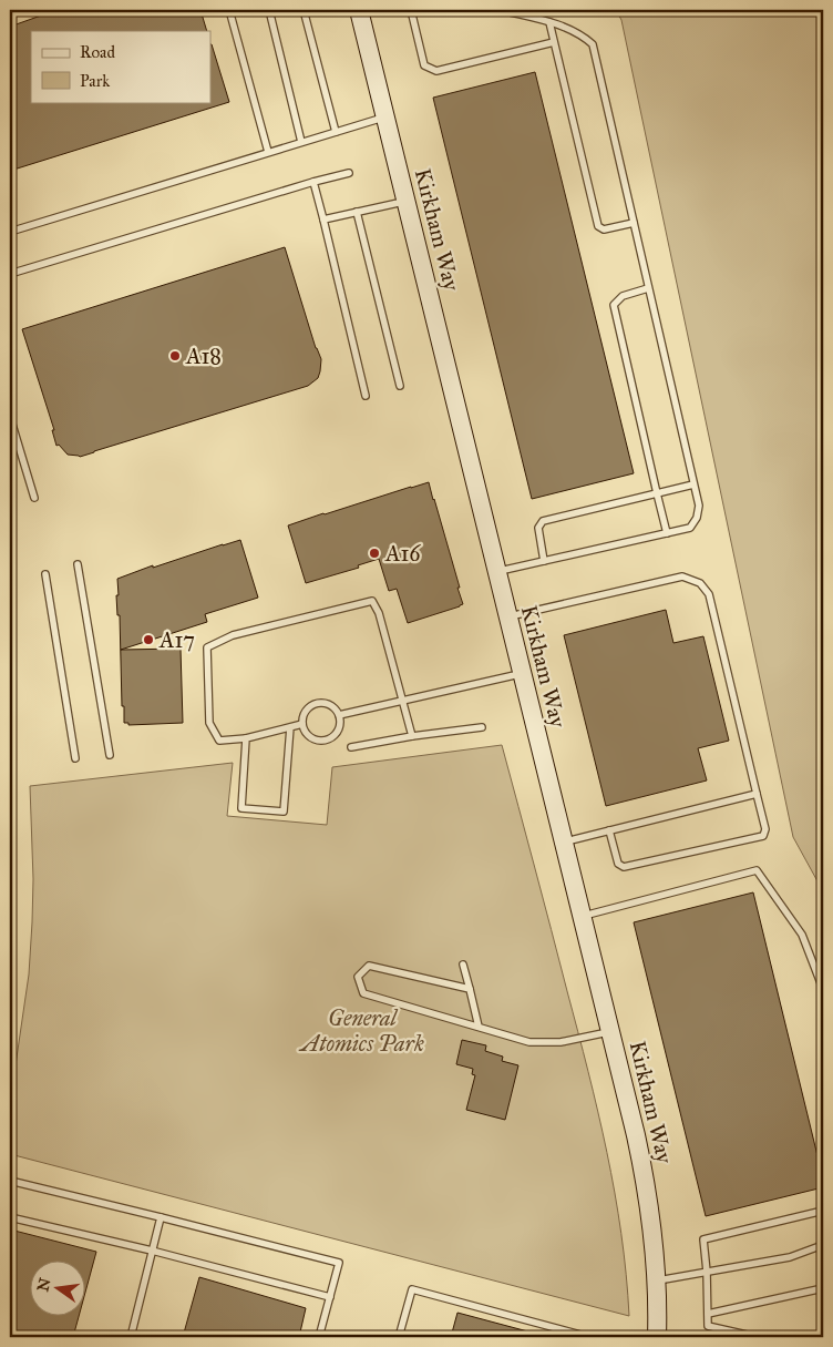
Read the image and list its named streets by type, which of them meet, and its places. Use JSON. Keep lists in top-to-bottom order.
{
  "streets": {
    "main road": ["Kirkham Way"]
  },
  "parks": ["General Atomics Park"],
  "places": ["A18", "A16", "A17"],
  "legend": ["Road", "Park"],
  "north": "left"
}
